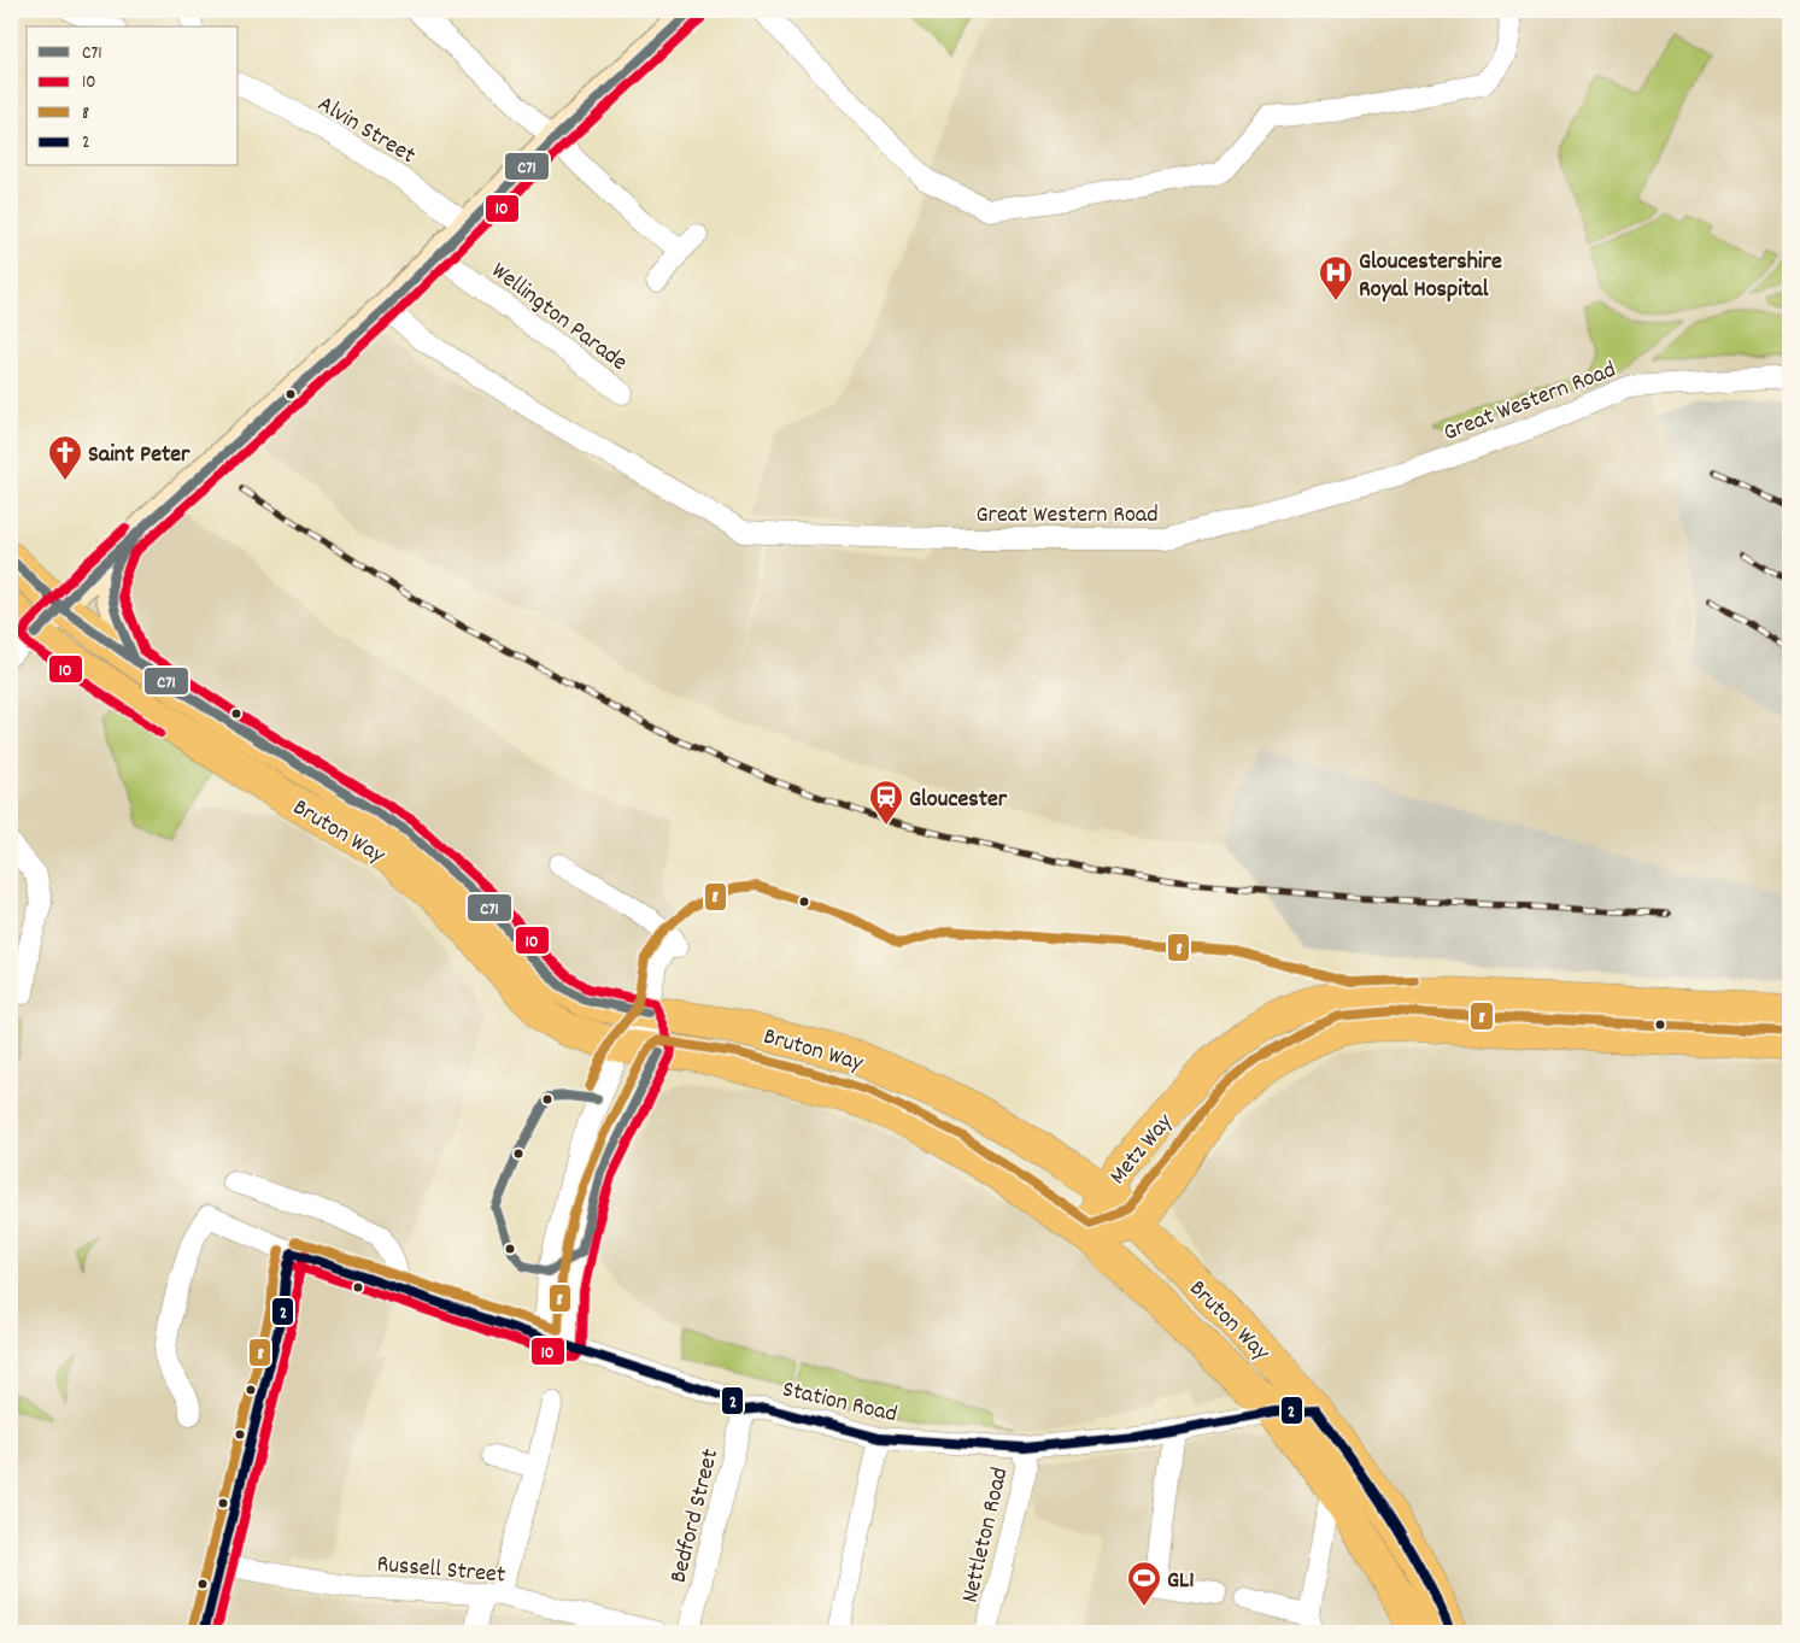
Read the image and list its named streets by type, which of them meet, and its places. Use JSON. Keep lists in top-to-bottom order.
{
  "streets": {
    "main road": ["Bruton Way", "Metz Way"],
    "street": [
      "Alvin Street",
      "Wellington Parade",
      "Great Western Road",
      "Station Road",
      "Bedford Street",
      "Nettleton Road",
      "Russell Street"
    ]
  },
  "crossings": [
    ["Bruton Way", "Metz Way"],
    ["Bruton Way", "Station Road"],
    ["Station Road", "Bedford Street"],
    ["Station Road", "Nettleton Road"]
  ],
  "places": {
    "hospital": ["Gloucestershire Royal Hospital"],
    "church": ["Saint Peter"],
    "station": ["Gloucester"],
    "sports": ["GL1"]
  },
  "lines": [
    "transit line C71",
    "transit line 10",
    "transit line 8",
    "transit line 2"
  ],
  "legend": [
    "C71",
    "10",
    "8",
    "2"
  ]
}
